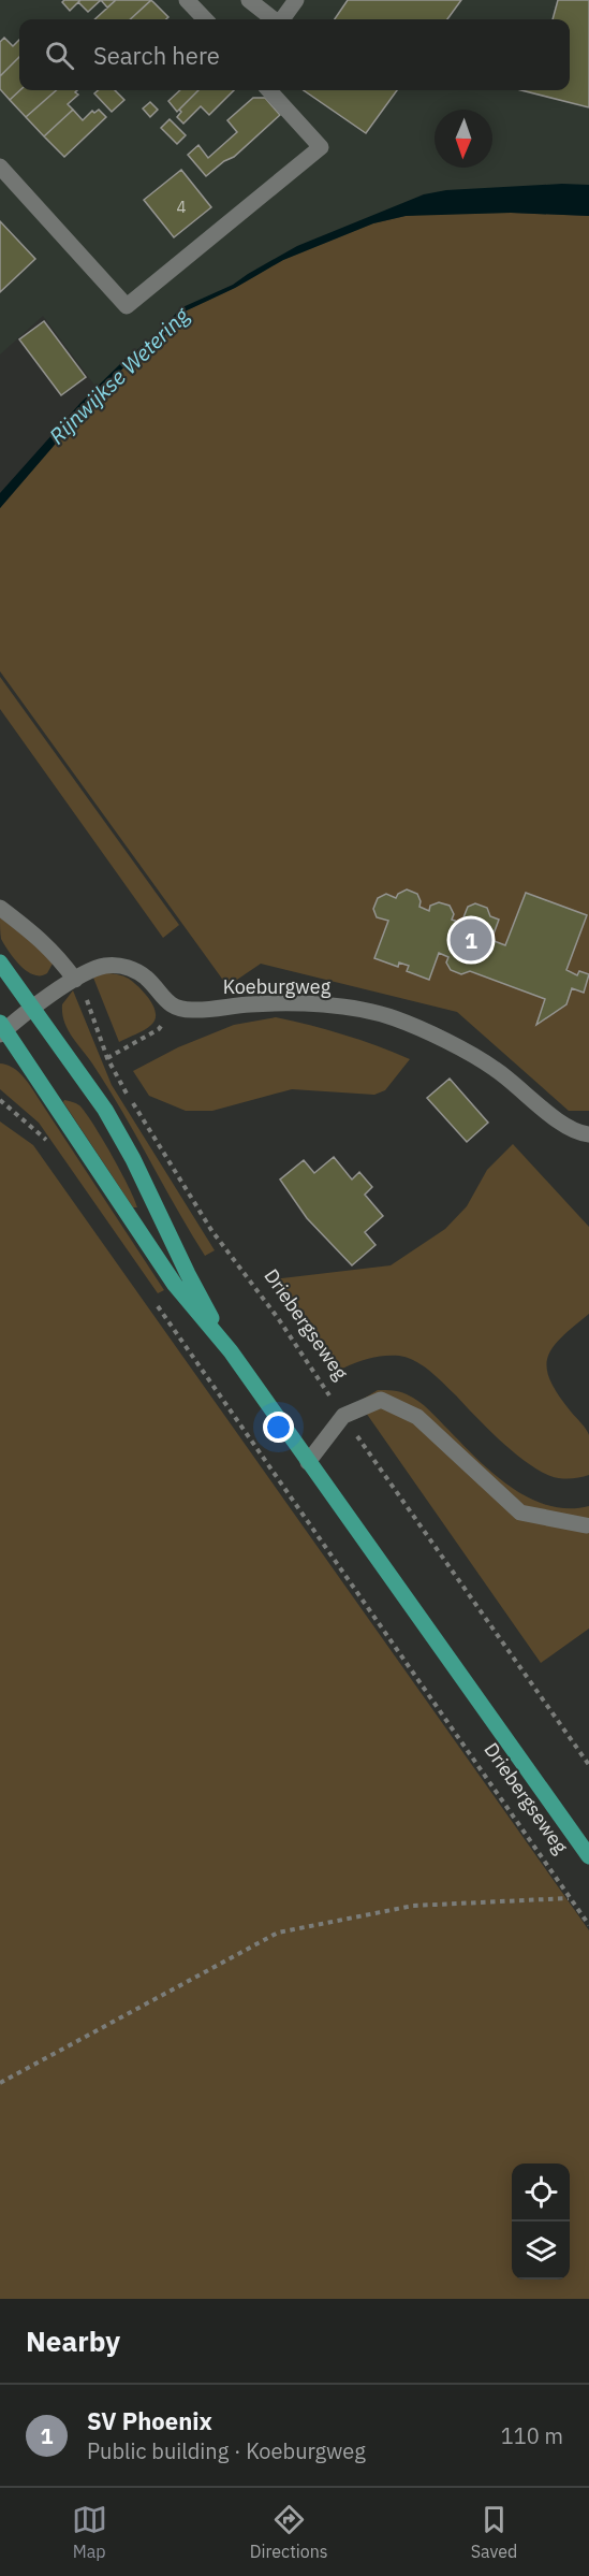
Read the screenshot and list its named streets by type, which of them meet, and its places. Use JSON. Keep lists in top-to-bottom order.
{
  "streets": {
    "main road": ["Driebergseweg"],
    "street": ["Koeburgweg"]
  },
  "water": ["Rijnwijkse Wetering"],
  "house_numbers": ["4"],
  "north": "bottom",
  "page": {
    "search": "Search here",
    "pins": "1",
    "heading": "Nearby",
    "list": [
      {
        "mark": "1",
        "name": "SV Phoenix",
        "note": "Public building · Koeburgweg",
        "value": "110 m"
      }
    ],
    "nav": ["Map", "Directions", "Saved"]
  }
}
